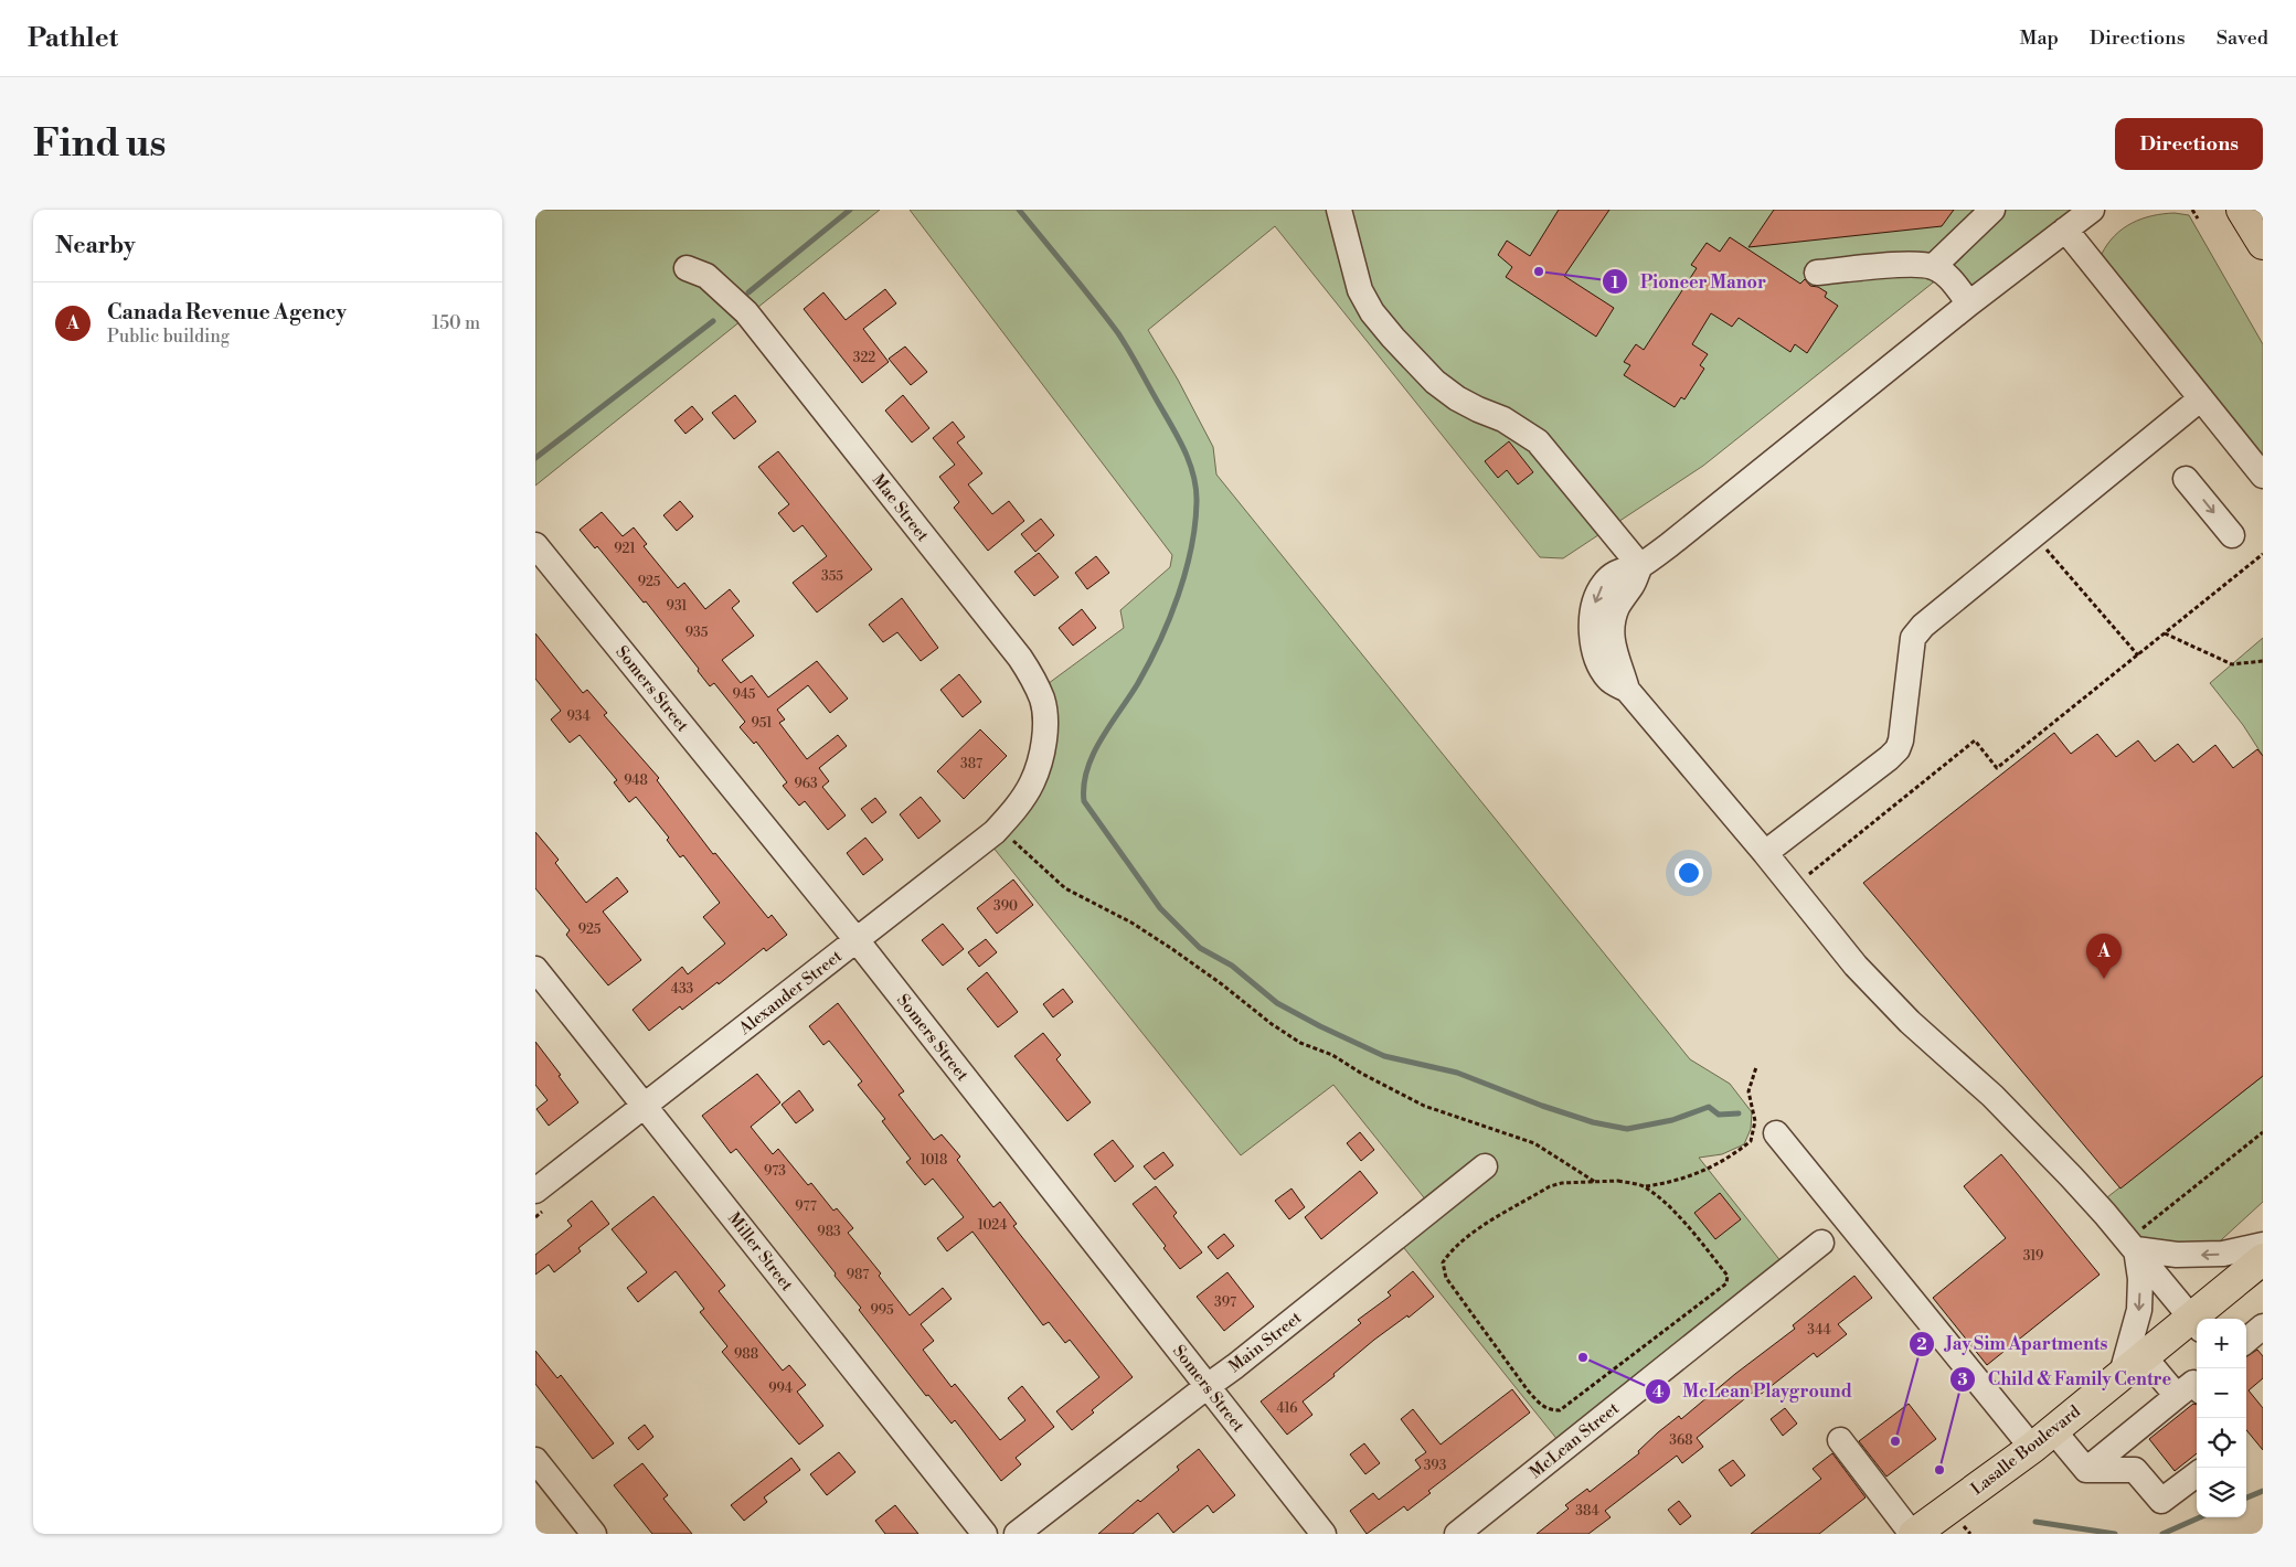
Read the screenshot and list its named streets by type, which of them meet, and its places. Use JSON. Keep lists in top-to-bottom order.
{
  "streets": {
    "main road": ["Lasalle Boulevard"],
    "street": [
      "Mae Street",
      "Somers Street",
      "Alexander Street",
      "Miller Street",
      "Main Street",
      "McLean Street"
    ]
  },
  "crossings": [
    ["Mae Street", "Alexander Street"],
    ["Somers Street", "Alexander Street"],
    ["Somers Street", "Main Street"],
    ["Alexander Street", "Miller Street"]
  ],
  "places": [
    "Pioneer Manor",
    "McLean Playground",
    "Jay Sim Apartments",
    "Child & Family Centre"
  ],
  "house_numbers": [
    "322",
    "921",
    "355",
    "925",
    "931",
    "935",
    "945",
    "934",
    "951",
    "387",
    "948",
    "963",
    "390",
    "925",
    "433",
    "1018",
    "973",
    "977",
    "1024",
    "983",
    "319",
    "987",
    "397",
    "995",
    "344",
    "988",
    "994",
    "416",
    "368",
    "393",
    "384"
  ],
  "page": {
    "header": "Pathlet",
    "nav": ["Map", "Directions", "Saved"],
    "buttons": "Directions",
    "title": "Find us",
    "heading": "Nearby",
    "list": [
      {
        "mark": "A",
        "name": "Canada Revenue Agency",
        "note": "Public building",
        "value": "150 m"
      }
    ],
    "pins": "A",
    "map_buttons": ["+", "−"]
  }
}
